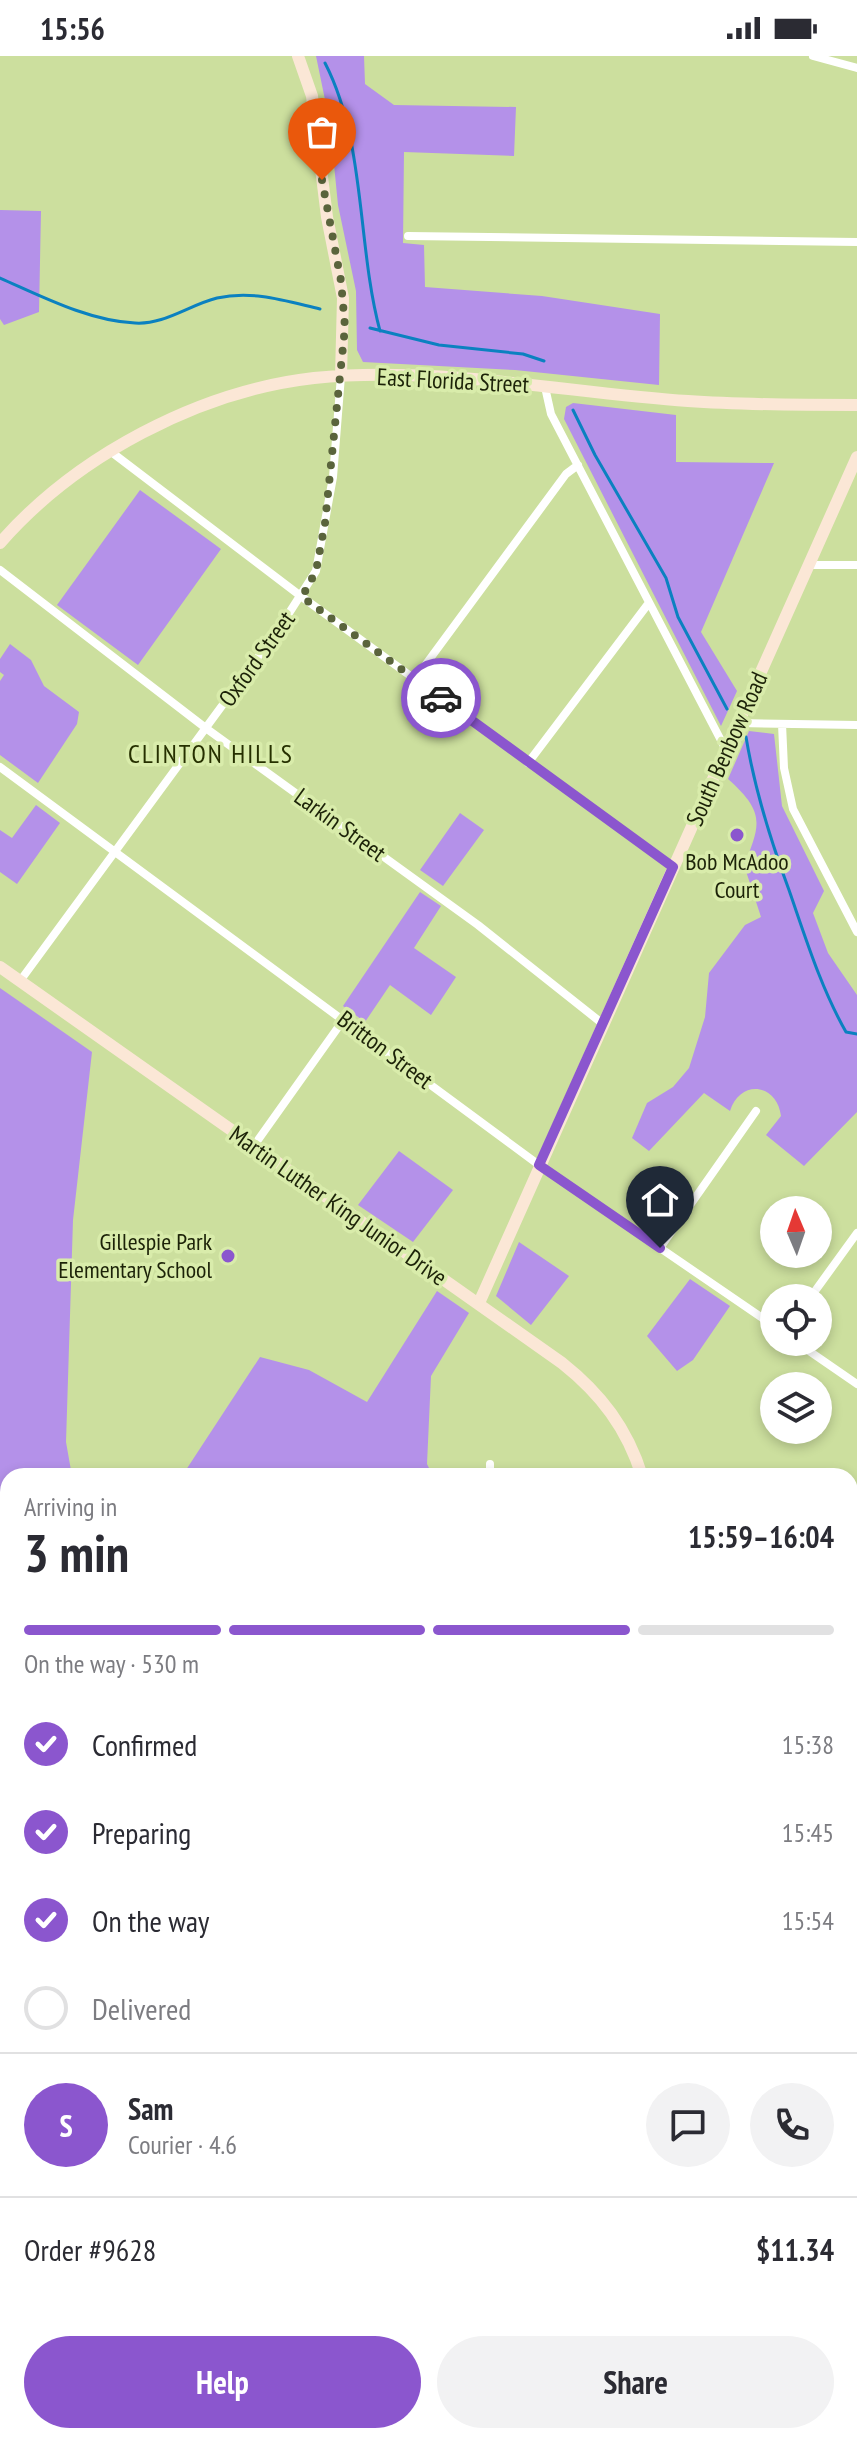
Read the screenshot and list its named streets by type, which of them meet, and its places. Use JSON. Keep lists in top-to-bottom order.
{
  "streets": {
    "main road": ["East Florida Street", "South Benbow Road", "Martin Luther King Junior Drive"],
    "street": ["Oxford Street", "Larkin Street", "Britton Street"]
  },
  "crossings": [
    ["East Florida Street", "Oxford Street"],
    ["Oxford Street", "Larkin Street"],
    ["Oxford Street", "Britton Street"],
    ["Oxford Street", "Martin Luther King Junior Drive"],
    ["South Benbow Road", "Larkin Street"],
    ["South Benbow Road", "Britton Street"],
    ["South Benbow Road", "Martin Luther King Junior Drive"]
  ],
  "districts": ["CLINTON HILLS"],
  "places": ["Bob McAdoo Court", "Gillespie Park Elementary School"],
  "north": "top",
  "page": {
    "status": "15:56",
    "heading": ["3 min", "Arriving in", "15:59–16:04"],
    "panel": [
      "Sam",
      "Courier · 4.6",
      "Order #9628",
      "$11.34"
    ],
    "bar": "On the way · 530 m",
    "list": [
      ["Confirmed", "15:38"],
      ["Preparing", "15:45"],
      ["On the way", "15:54"],
      "Delivered"
    ],
    "round": "S",
    "buttons": ["Help", "Share"]
  }
}
